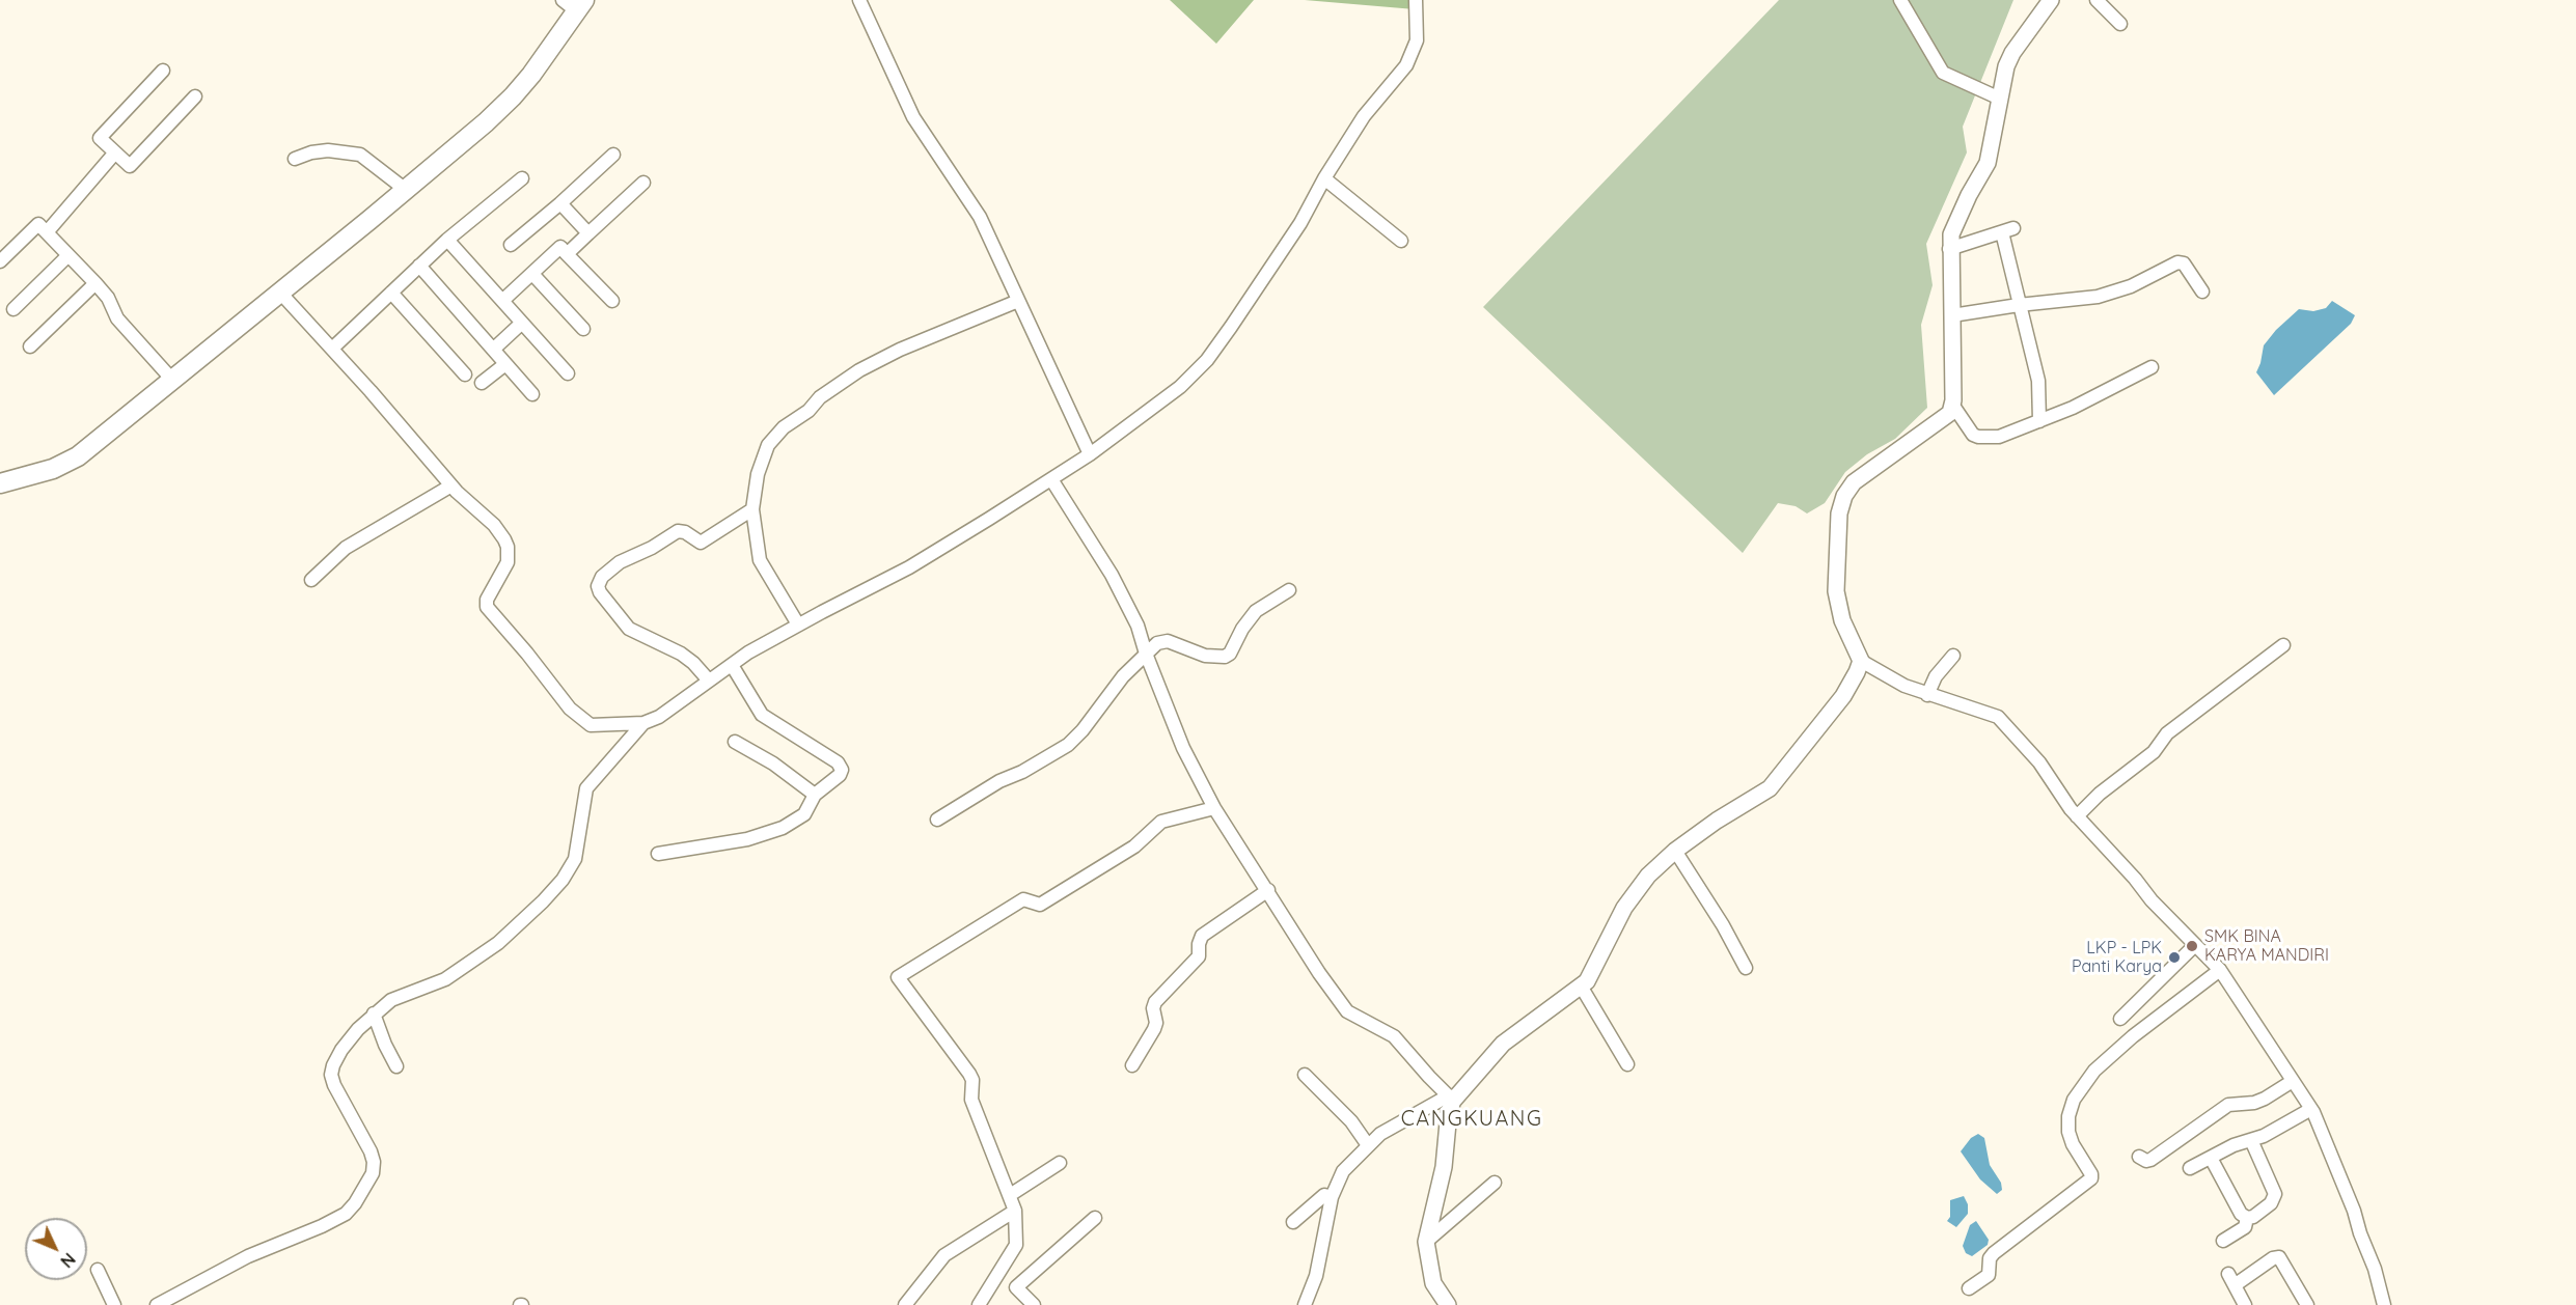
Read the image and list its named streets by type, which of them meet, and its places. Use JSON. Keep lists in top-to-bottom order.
{
  "districts": ["CANGKUANG"],
  "places": ["SMK BINA KARYA MANDIRI", "LKP - LPK Panti Karya"],
  "north": "bottom right"
}
